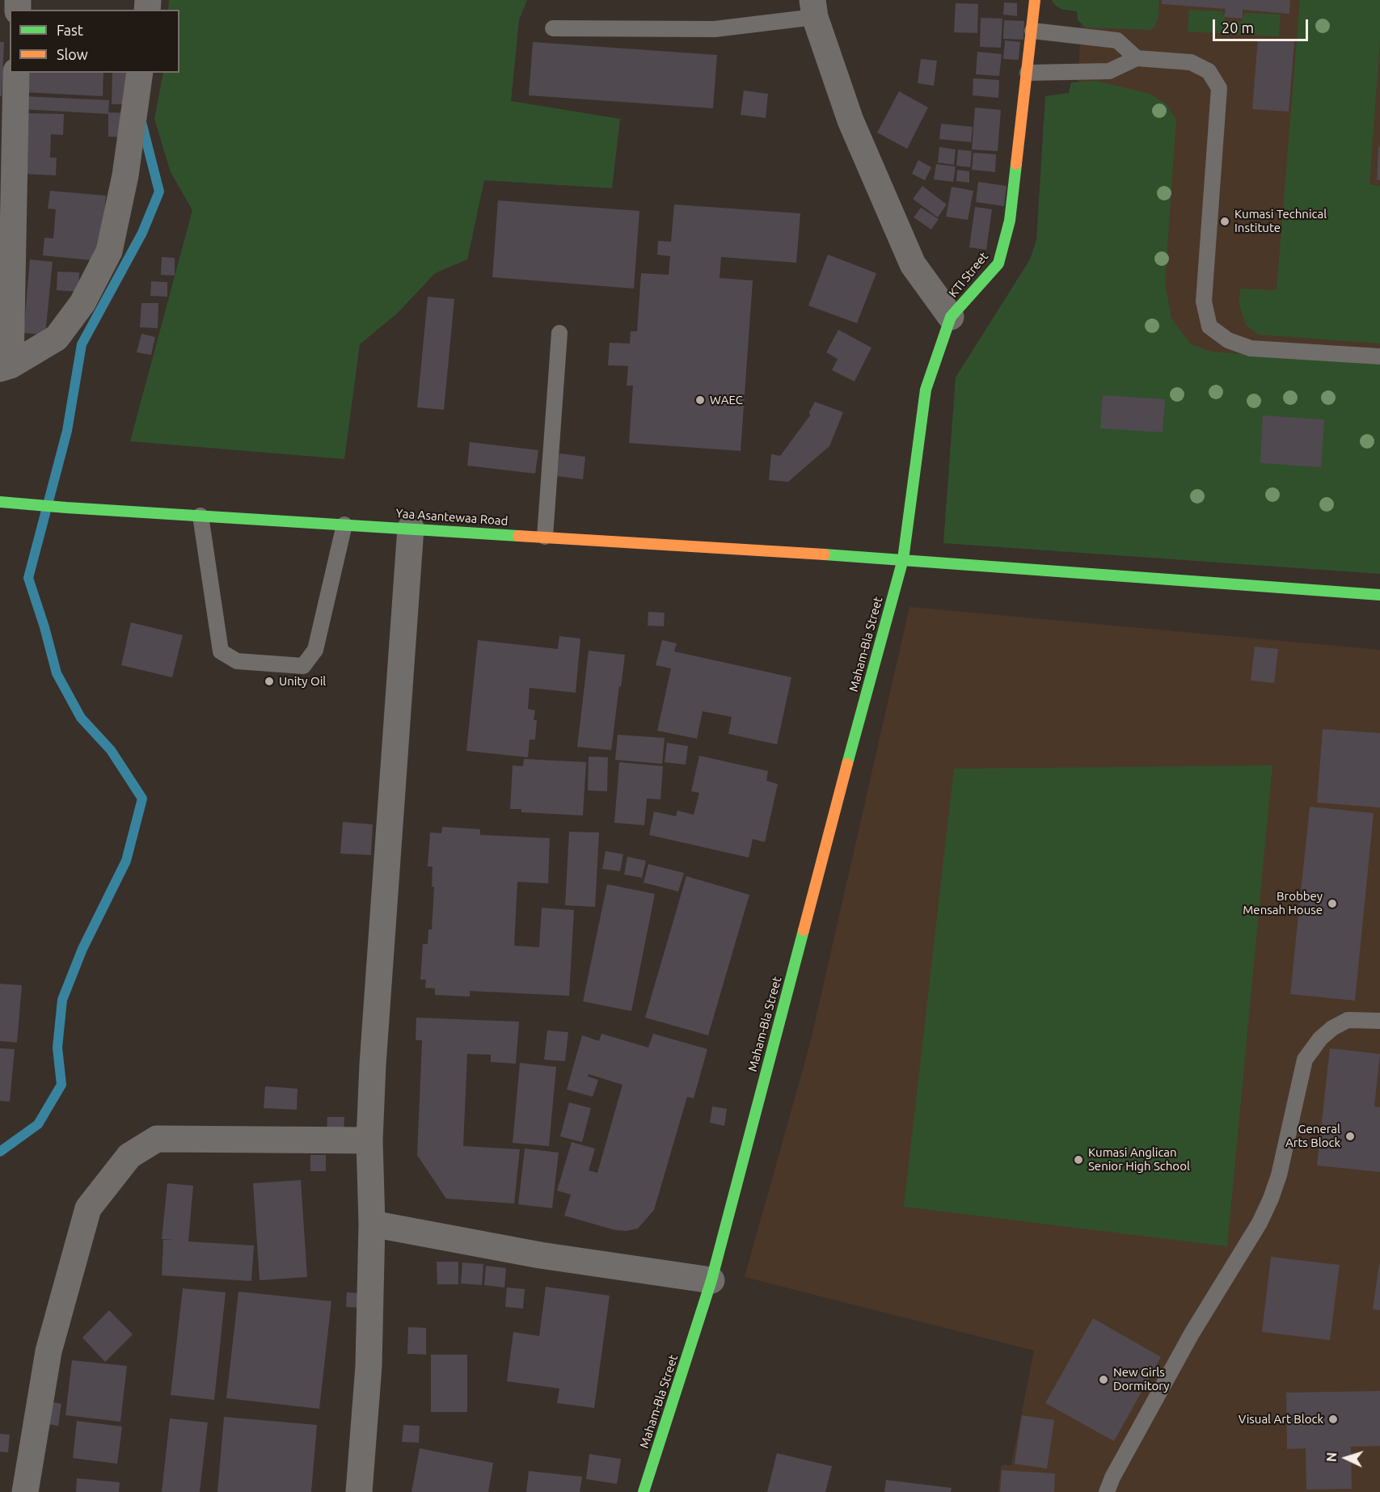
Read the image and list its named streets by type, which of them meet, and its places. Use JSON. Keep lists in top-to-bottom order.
{
  "streets": {
    "street": ["KTI Street", "Yaa Asantewaa Road", "Maham-Bla Street"]
  },
  "crossings": [
    ["KTI Street", "Yaa Asantewaa Road"],
    ["KTI Street", "Maham-Bla Street"],
    ["Yaa Asantewaa Road", "Maham-Bla Street"]
  ],
  "places": [
    "Kumasi Technical Institute",
    "WAEC",
    "Unity Oil",
    "Brobbey Mensah House",
    "General Arts Block",
    "Kumasi Anglican Senior High School",
    "New Girls Dormitory",
    "Visual Art Block"
  ],
  "legend": ["Fast", "Slow"],
  "scale_bar": "20 m",
  "north": "left"
}
